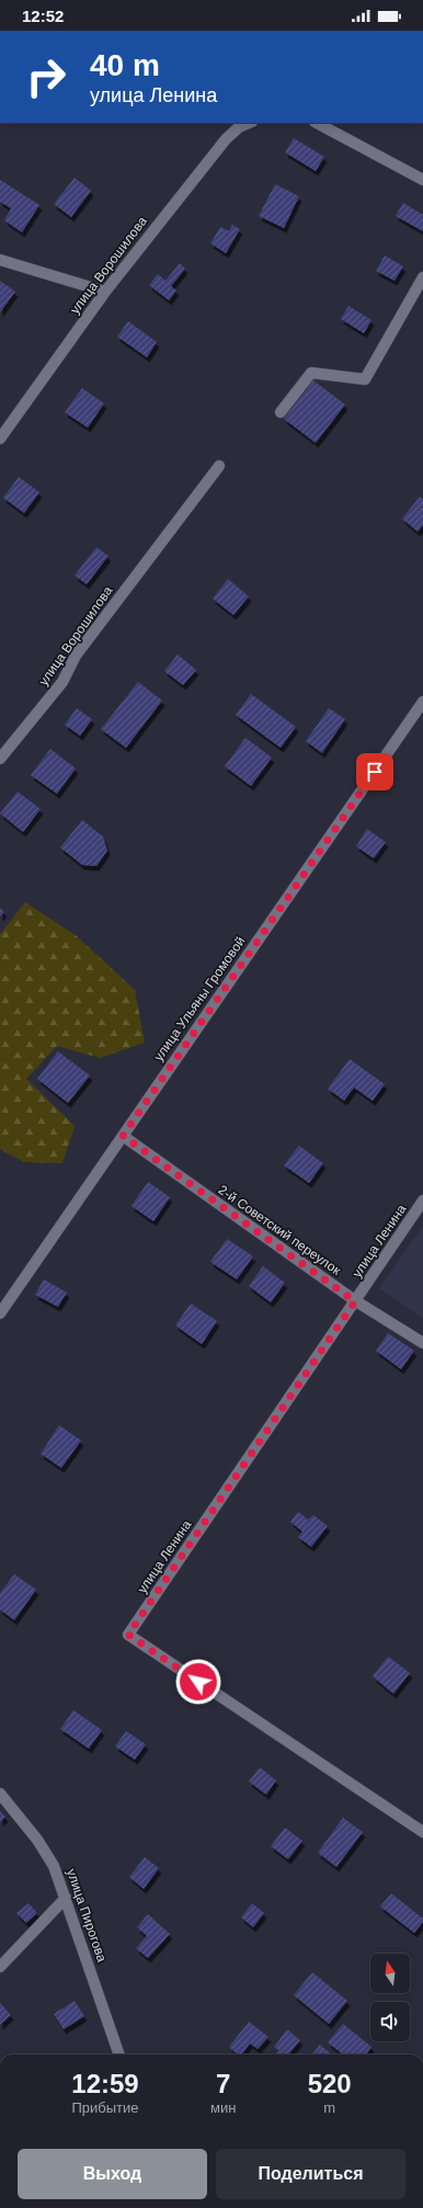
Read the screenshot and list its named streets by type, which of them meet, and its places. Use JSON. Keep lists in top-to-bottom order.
{
  "streets": {
    "street": [
      "улица Ворошилова",
      "улица Ульяны Громовой",
      "2-й Советский переулок",
      "улица Ленина",
      "улица Пирогова"
    ]
  },
  "crossings": [
    ["улица Ульяны Громовой", "2-й Советский переулок"],
    ["2-й Советский переулок", "улица Ленина"]
  ],
  "north": "top",
  "page": {
    "status": "12:52",
    "turn": ["40 m", "улица Ленина"],
    "eta": [
      "12:59",
      "Прибытие",
      "7",
      "мин",
      "520",
      "m"
    ],
    "buttons": ["Выход", "Поделиться"]
  }
}
